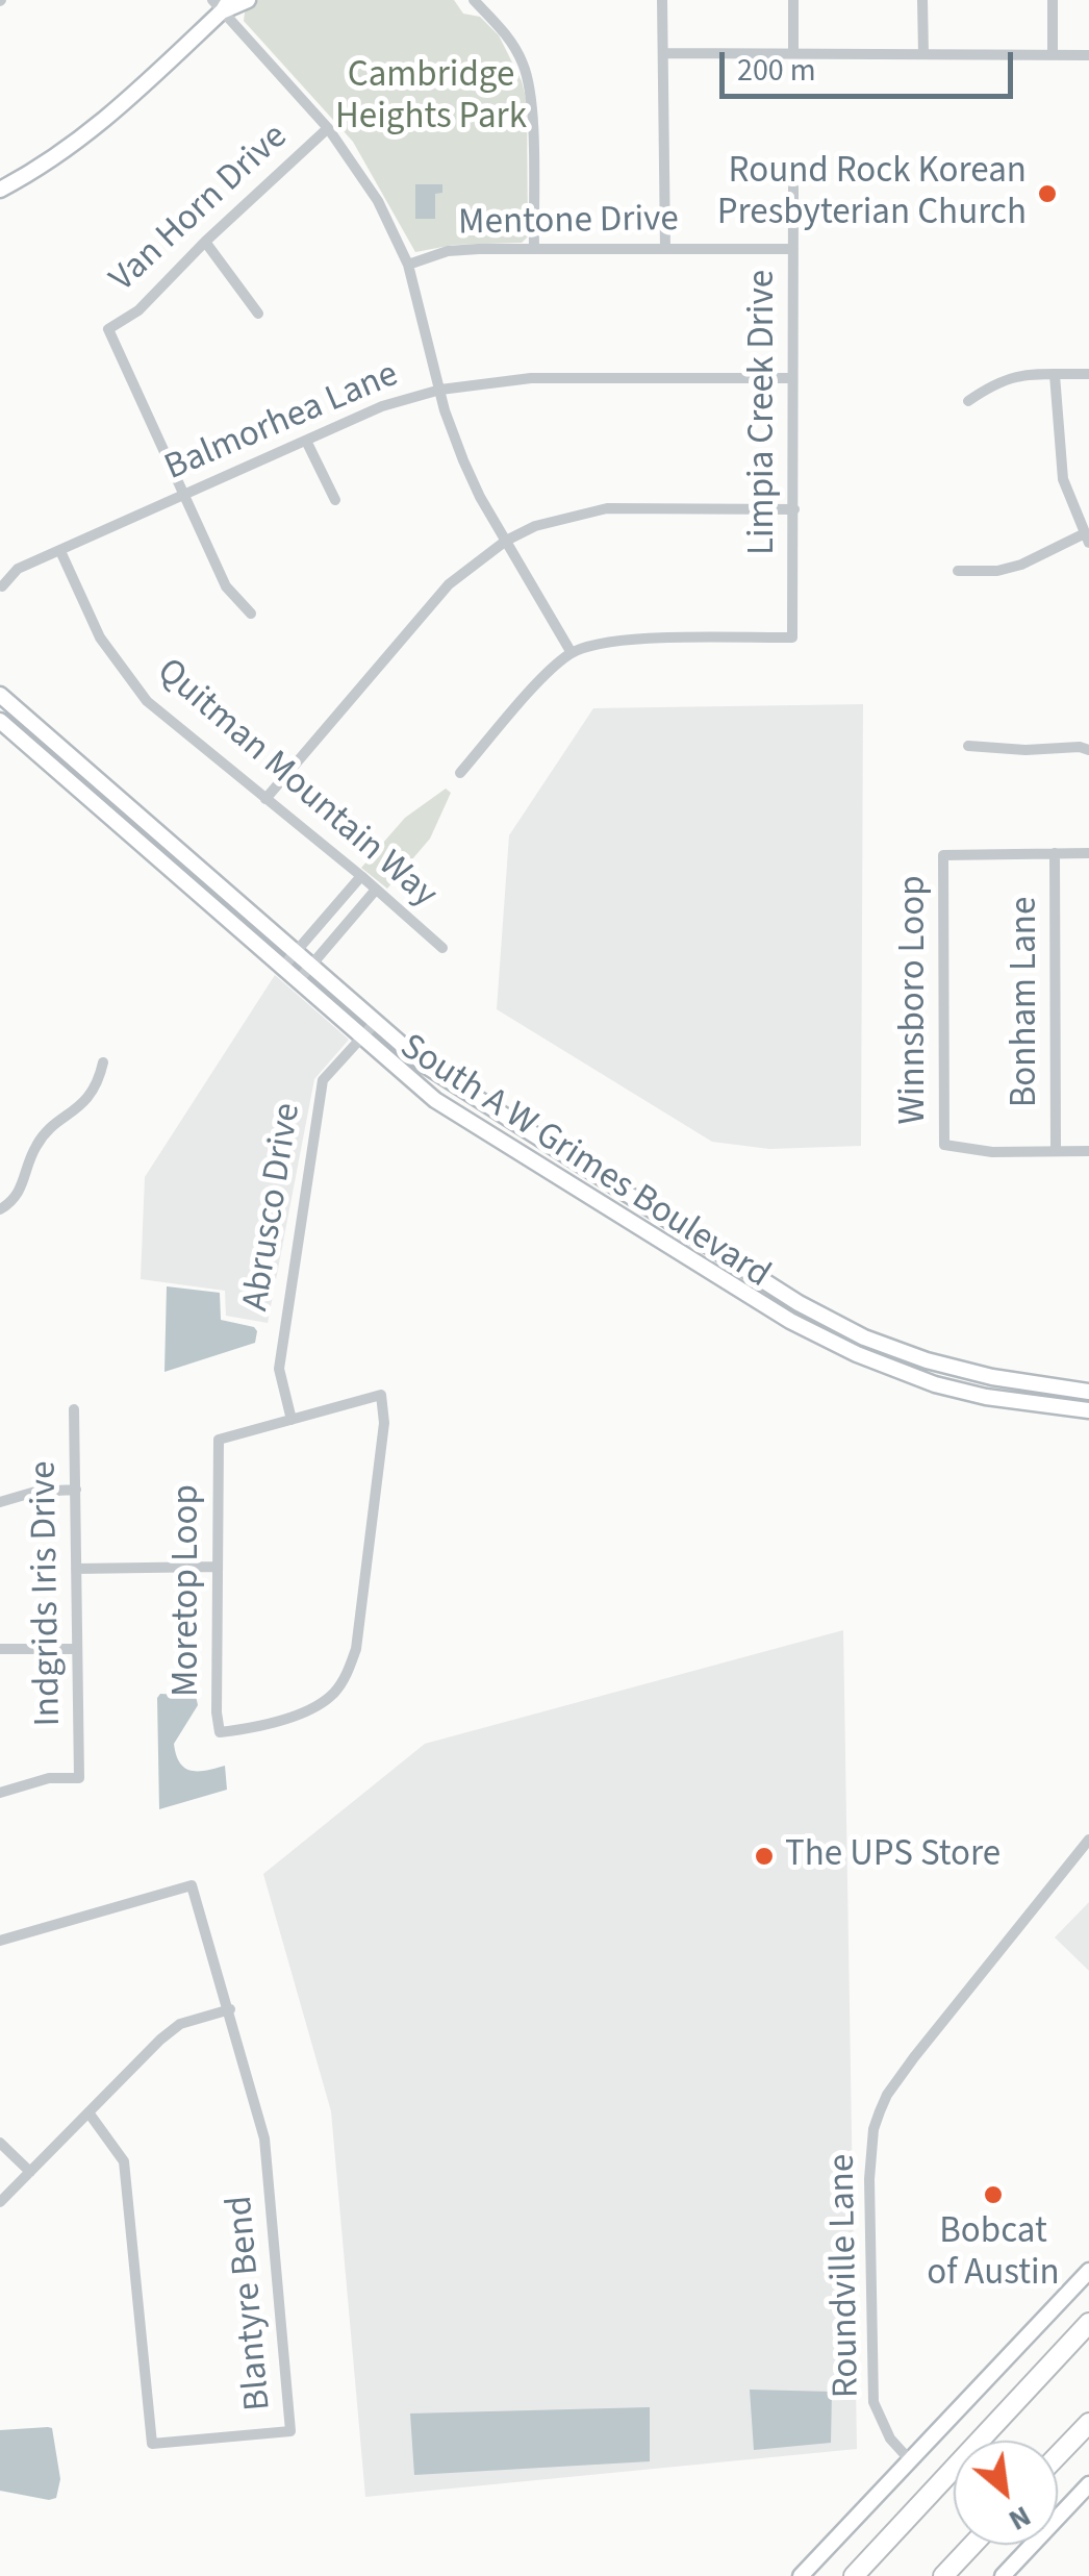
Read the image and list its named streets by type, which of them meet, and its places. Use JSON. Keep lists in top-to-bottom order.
{
  "streets": {
    "main road": ["South A W Grimes Boulevard"],
    "street": [
      "Van Horn Drive",
      "Mentone Drive",
      "Limpia Creek Drive",
      "Balmorhea Lane",
      "Quitman Mountain Way",
      "Winnsboro Loop",
      "Bonham Lane",
      "Abrusco Drive",
      "Moretop Loop",
      "Indgrids Iris Drive",
      "Roundville Lane",
      "Blantyre Bend"
    ]
  },
  "crossings": [
    ["Van Horn Drive", "Balmorhea Lane"],
    ["Mentone Drive", "Limpia Creek Drive"],
    ["Limpia Creek Drive", "Balmorhea Lane"],
    ["Balmorhea Lane", "Quitman Mountain Way"],
    ["Winnsboro Loop", "Bonham Lane"],
    ["South A W Grimes Boulevard", "Abrusco Drive"],
    ["Abrusco Drive", "Moretop Loop"]
  ],
  "parks": ["Cambridge Heights Park"],
  "places": ["Round Rock Korean Presbyterian Church", "The UPS Store", "Bobcat of Austin"],
  "scale_bar": "200 m",
  "north": "bottom right"
}
